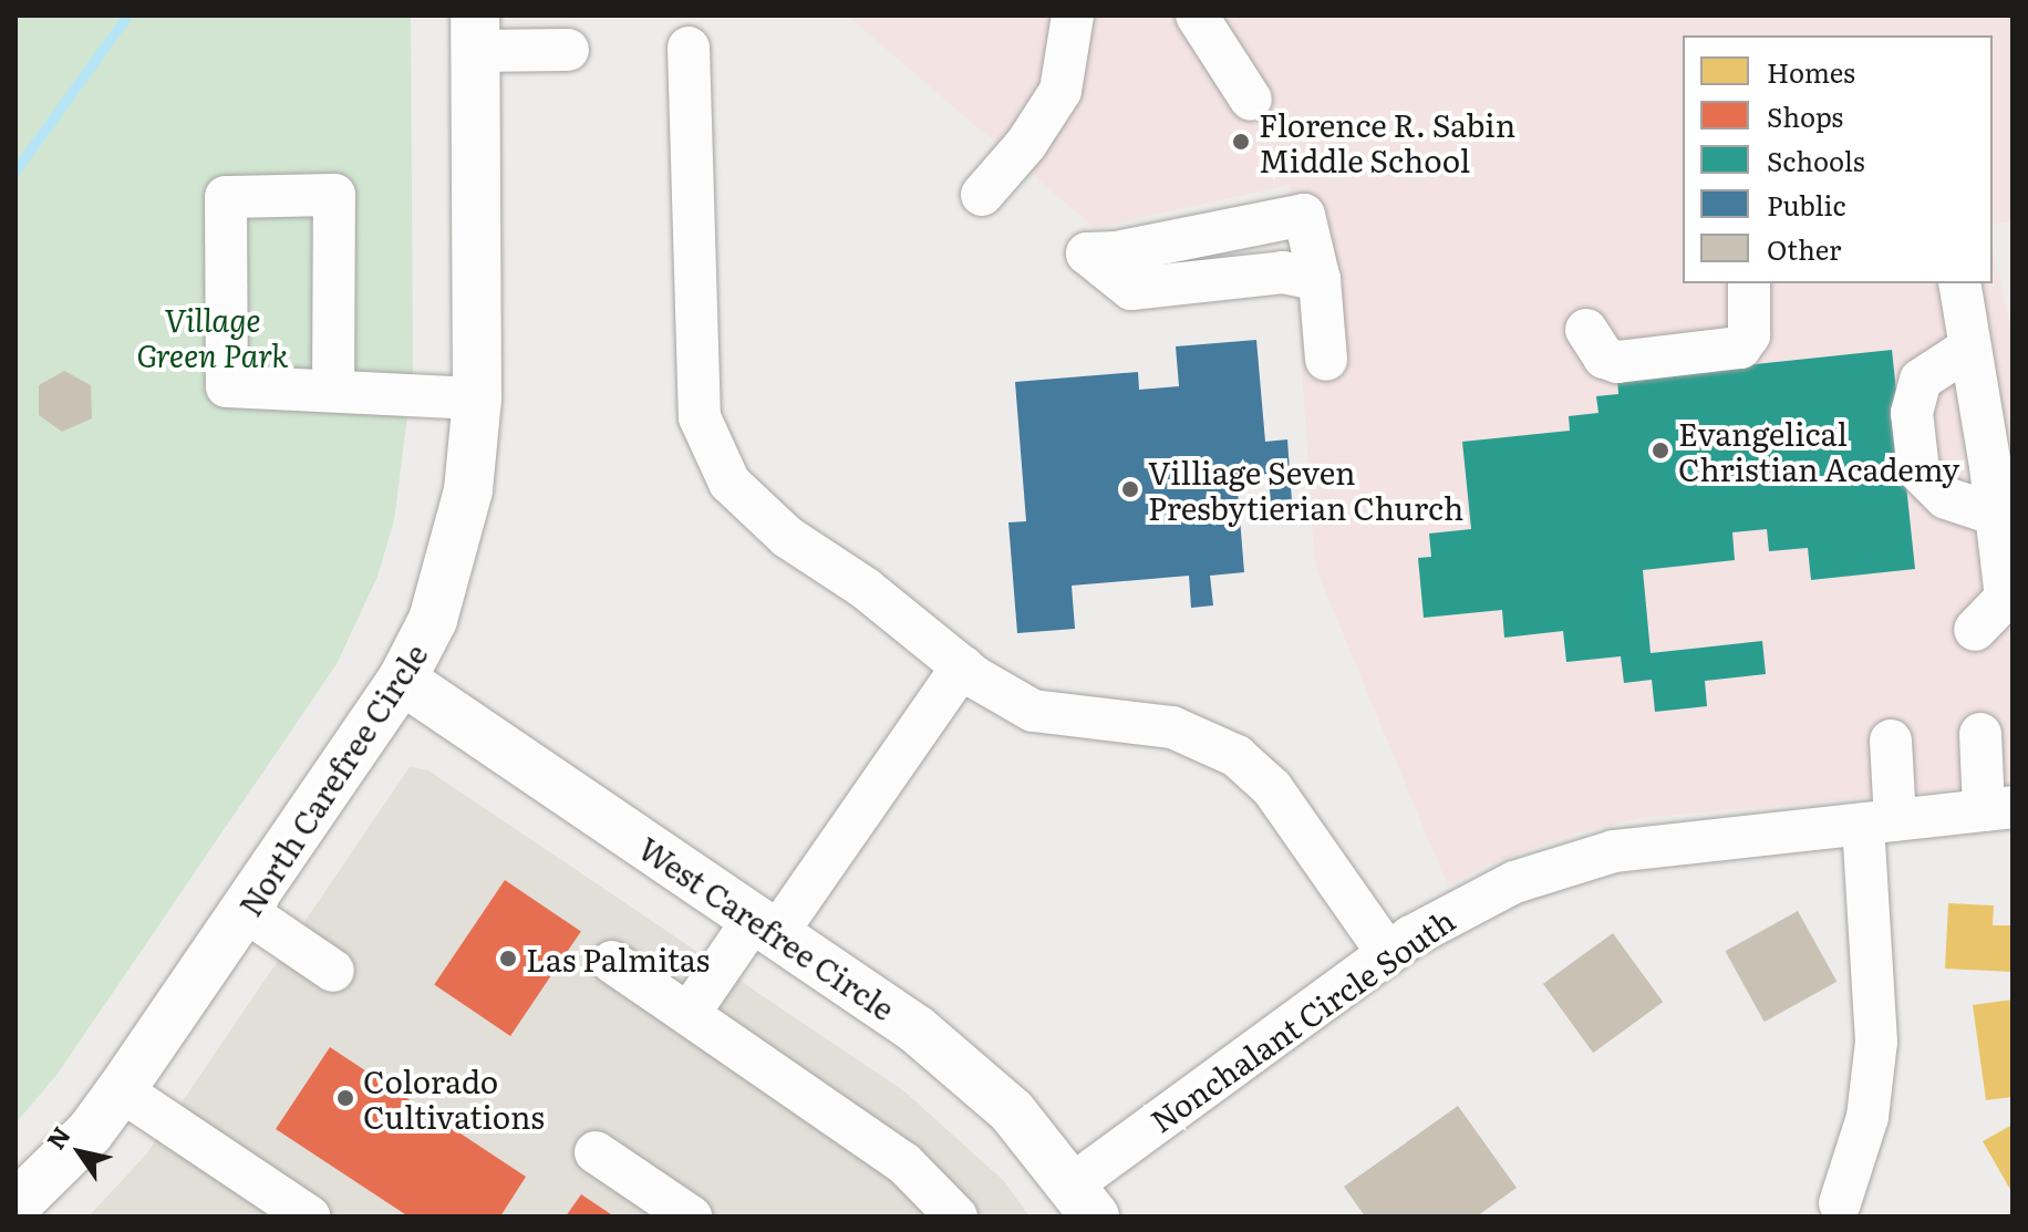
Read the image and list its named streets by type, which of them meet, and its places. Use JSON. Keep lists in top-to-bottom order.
{
  "streets": {
    "main road": ["North Carefree Circle", "West Carefree Circle"],
    "street": ["Nonchalant Circle South"]
  },
  "crossings": [
    ["North Carefree Circle", "West Carefree Circle"],
    ["West Carefree Circle", "Nonchalant Circle South"]
  ],
  "parks": ["Village Green Park"],
  "places": [
    "Florence R. Sabin Middle School",
    "Evangelical Christian Academy",
    "Villiage Seven Presbytierian Church",
    "Las Palmitas",
    "Colorado Cultivations"
  ],
  "legend": [
    "Homes",
    "Shops",
    "Schools",
    "Public",
    "Other"
  ],
  "north": "top left"
}
